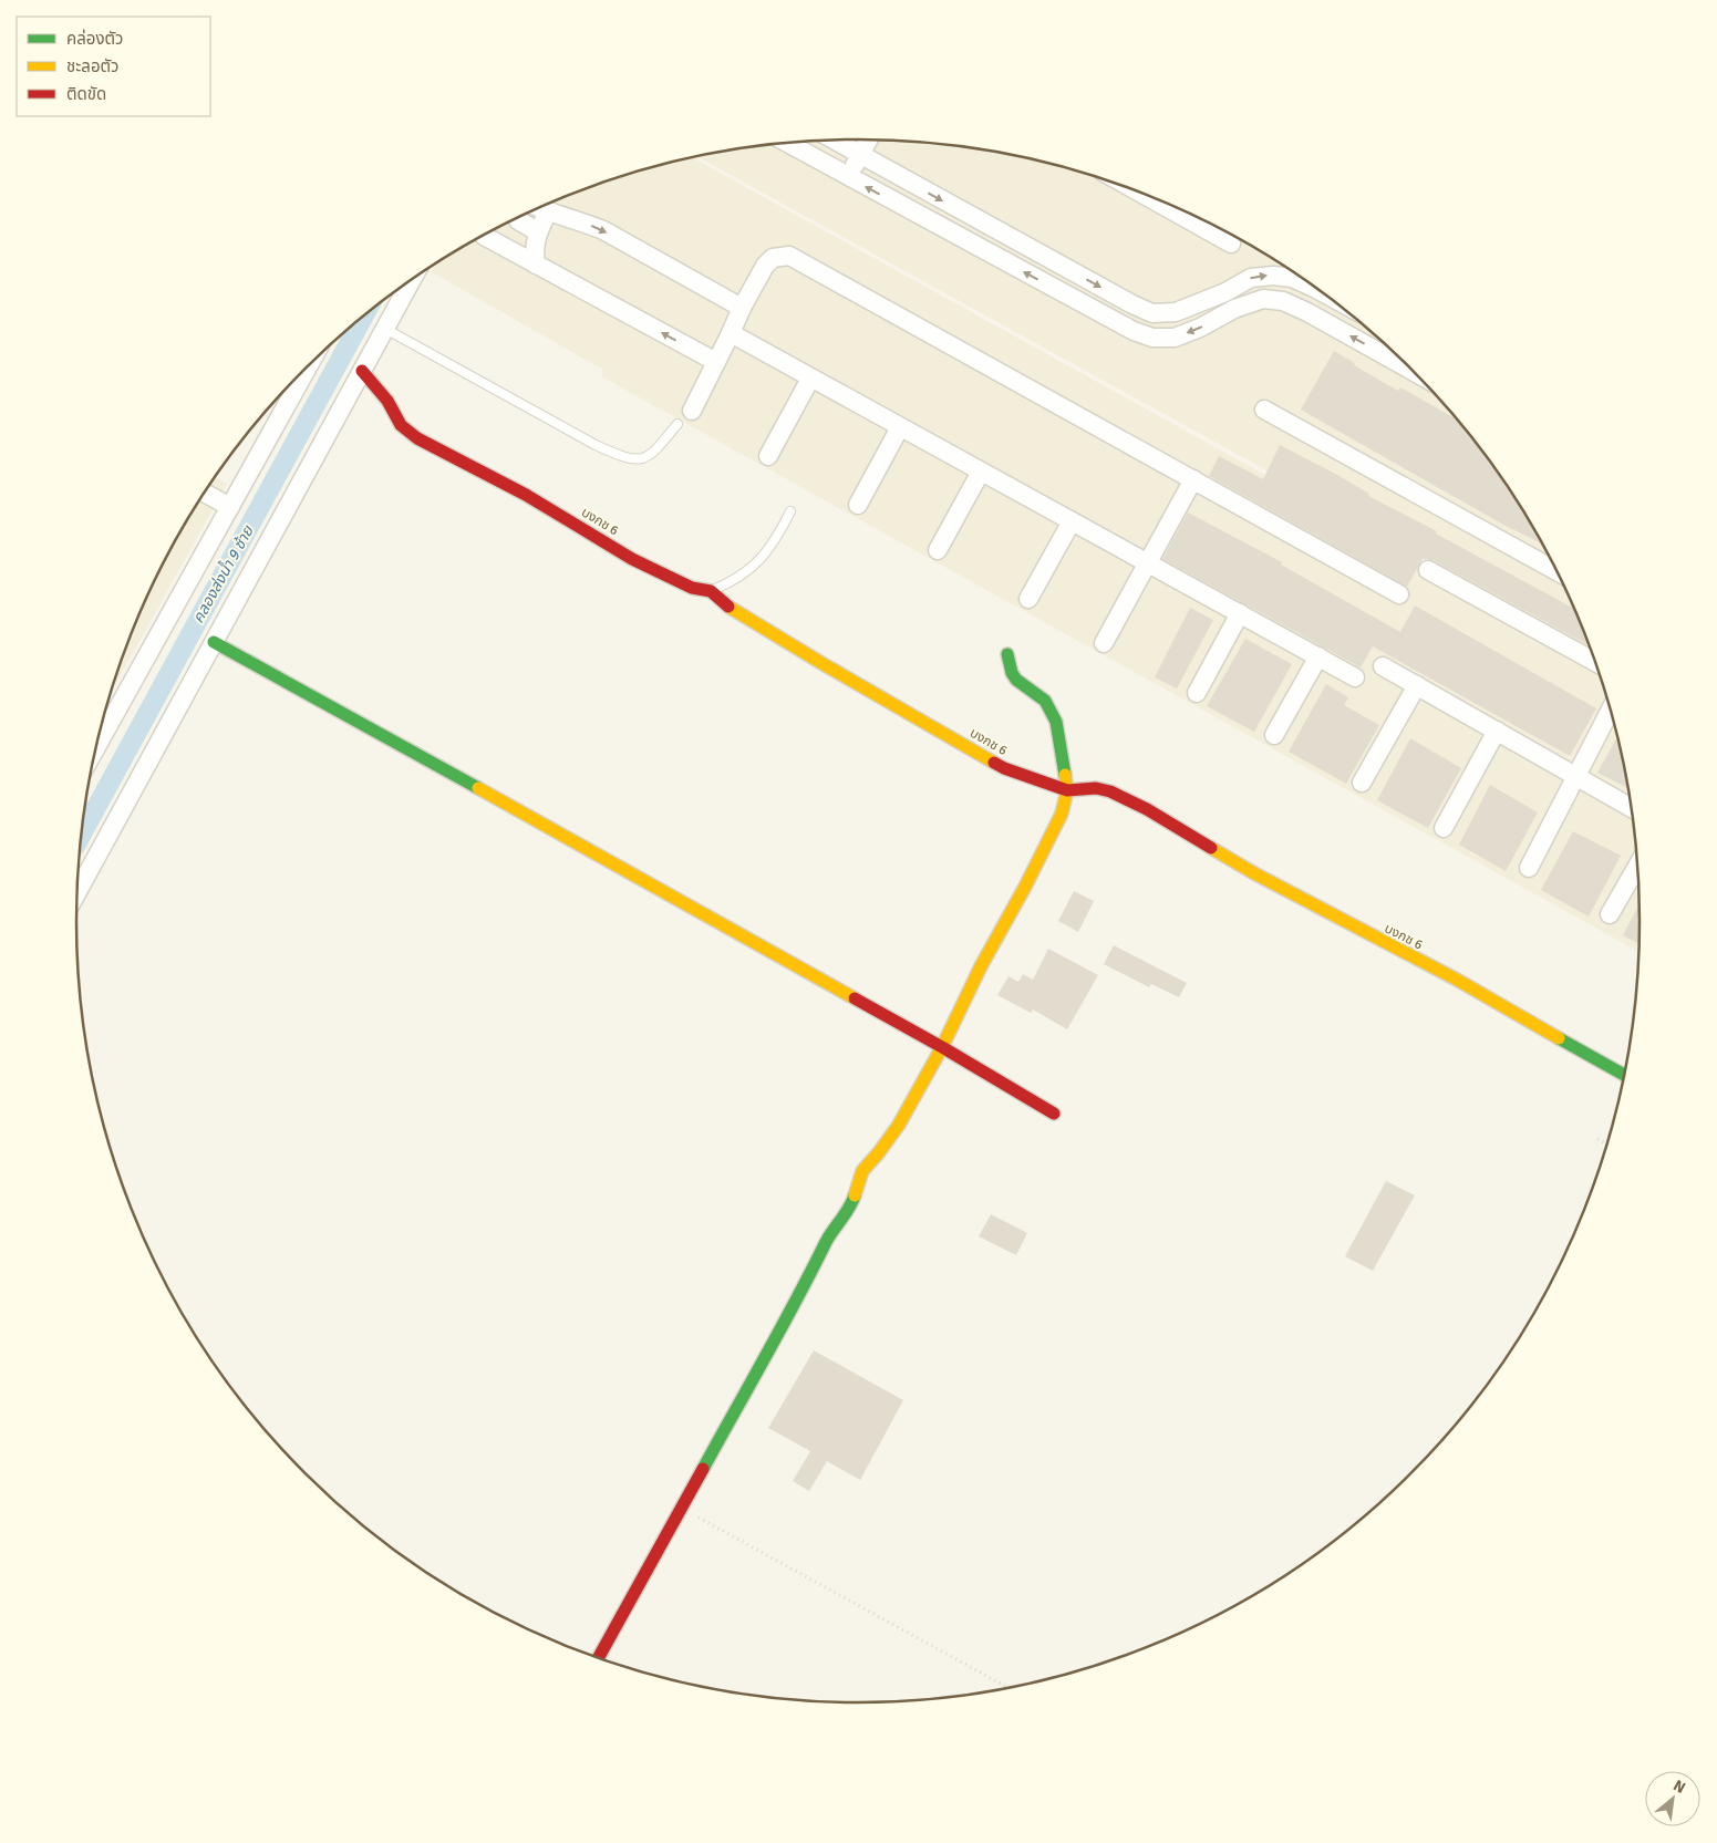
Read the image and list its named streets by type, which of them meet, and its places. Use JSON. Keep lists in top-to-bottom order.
{
  "streets": {
    "street": ["บงกช 6"]
  },
  "water": ["คลองส่งน้ำ 9 ซ้าย"],
  "legend": ["คล่องตัว", "ชะลอตัว", "ติดขัด"],
  "north": "top right"
}
